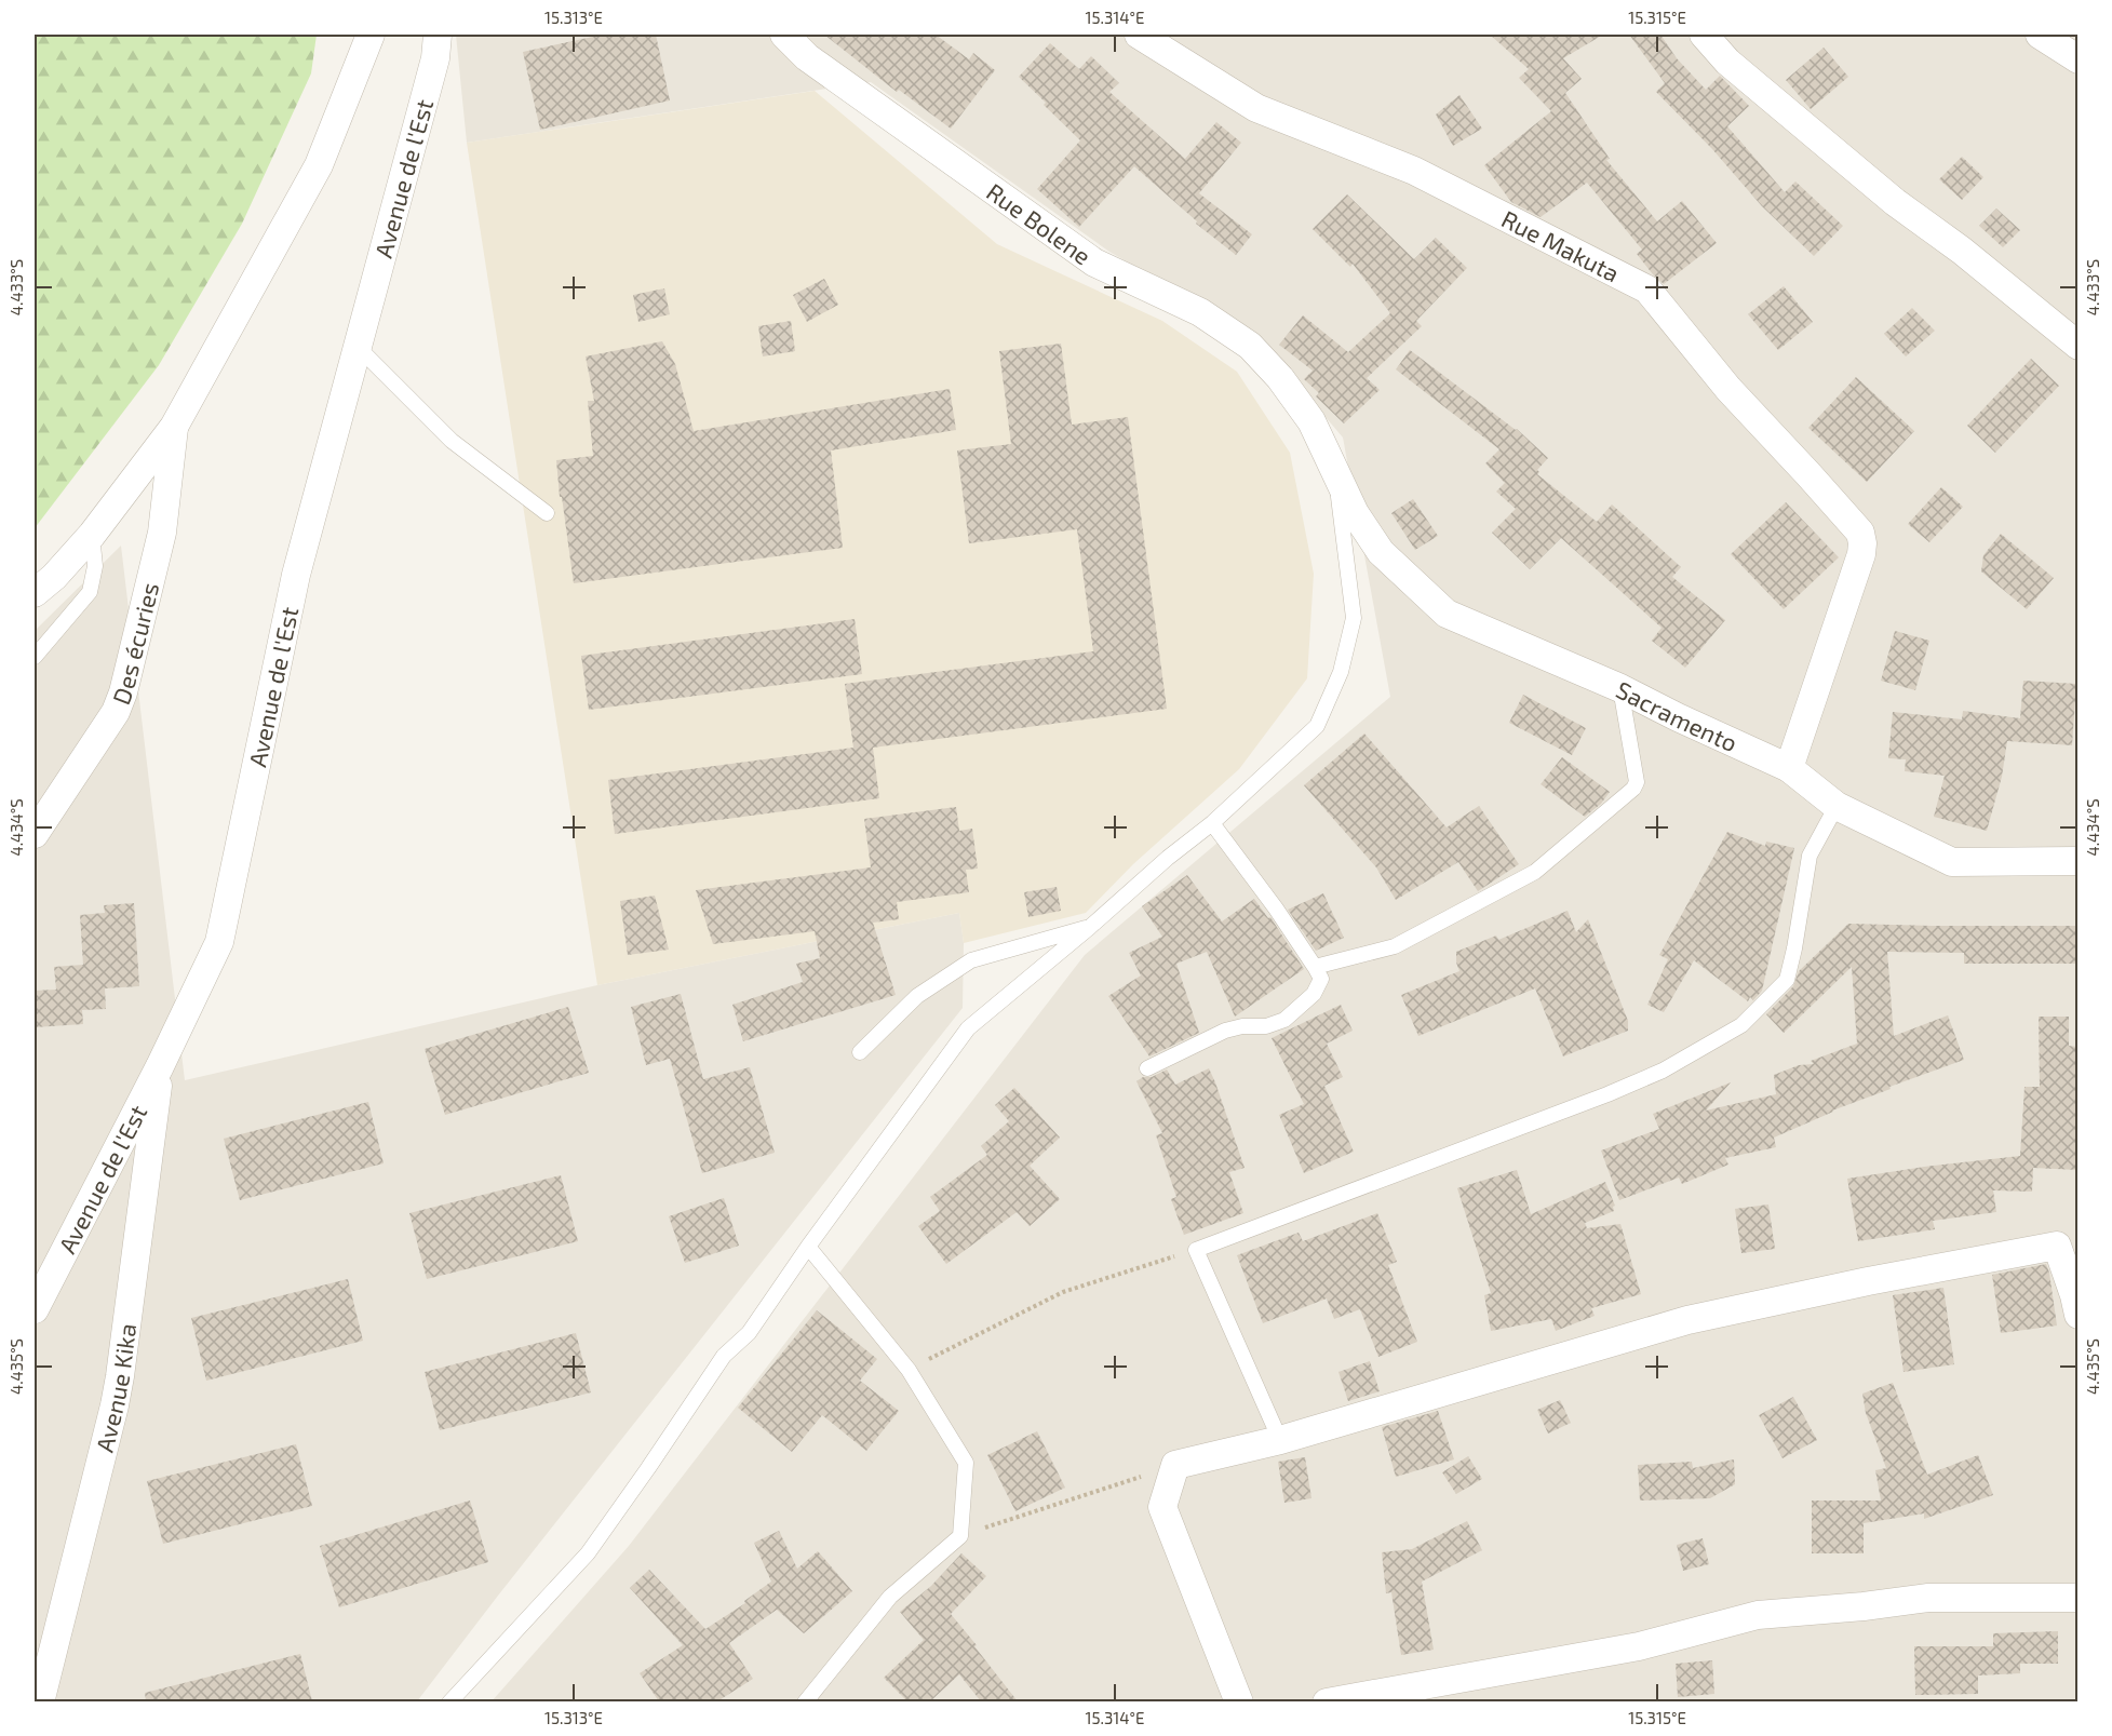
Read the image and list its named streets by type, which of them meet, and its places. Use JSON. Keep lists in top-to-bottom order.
{
  "streets": {
    "street": [
      "Avenue de l'Est",
      "Rue Bolene",
      "Rue Makuta",
      "Des écuries",
      "Sacramento",
      "Avenue Kika"
    ]
  },
  "crossings": [
    ["Avenue de l'Est", "Avenue Kika"],
    ["Rue Bolene", "Sacramento"],
    ["Rue Makuta", "Sacramento"]
  ],
  "coordinates": [
    "15.313°E",
    "15.314°E",
    "15.315°E",
    "4.433°S",
    "4.434°S",
    "4.435°S"
  ]
}
